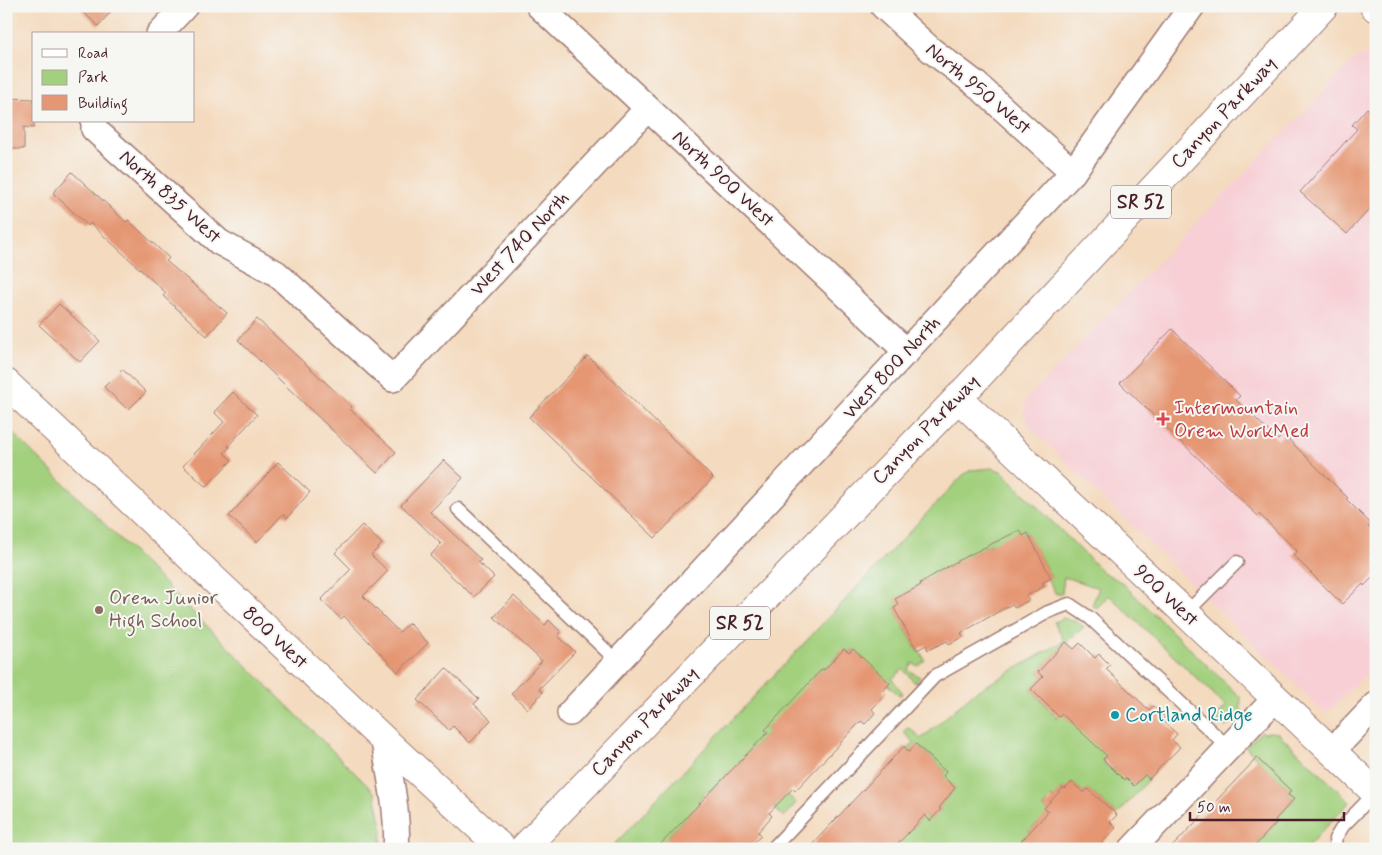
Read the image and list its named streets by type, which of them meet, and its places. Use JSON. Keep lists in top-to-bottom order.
{
  "streets": {
    "main road": [
      "Canyon Parkway",
      "SR 52",
      "900 West",
      "800 West"
    ],
    "street": [
      "North 950 West",
      "North 900 West",
      "North 835 West",
      "West 740 North",
      "West 800 North"
    ]
  },
  "crossings": [
    ["North 950 West", "West 800 North"],
    ["Canyon Parkway", "900 West"],
    ["North 900 West", "West 740 North"],
    ["North 900 West", "West 800 North"],
    ["North 835 West", "West 740 North"]
  ],
  "places": {
    "health": ["Intermountain Orem WorkMed"],
    "other": ["Orem Junior High School", "Cortland Ridge"]
  },
  "legend": ["Road", "Park", "Building"],
  "scale_bar": "50 m"
}
